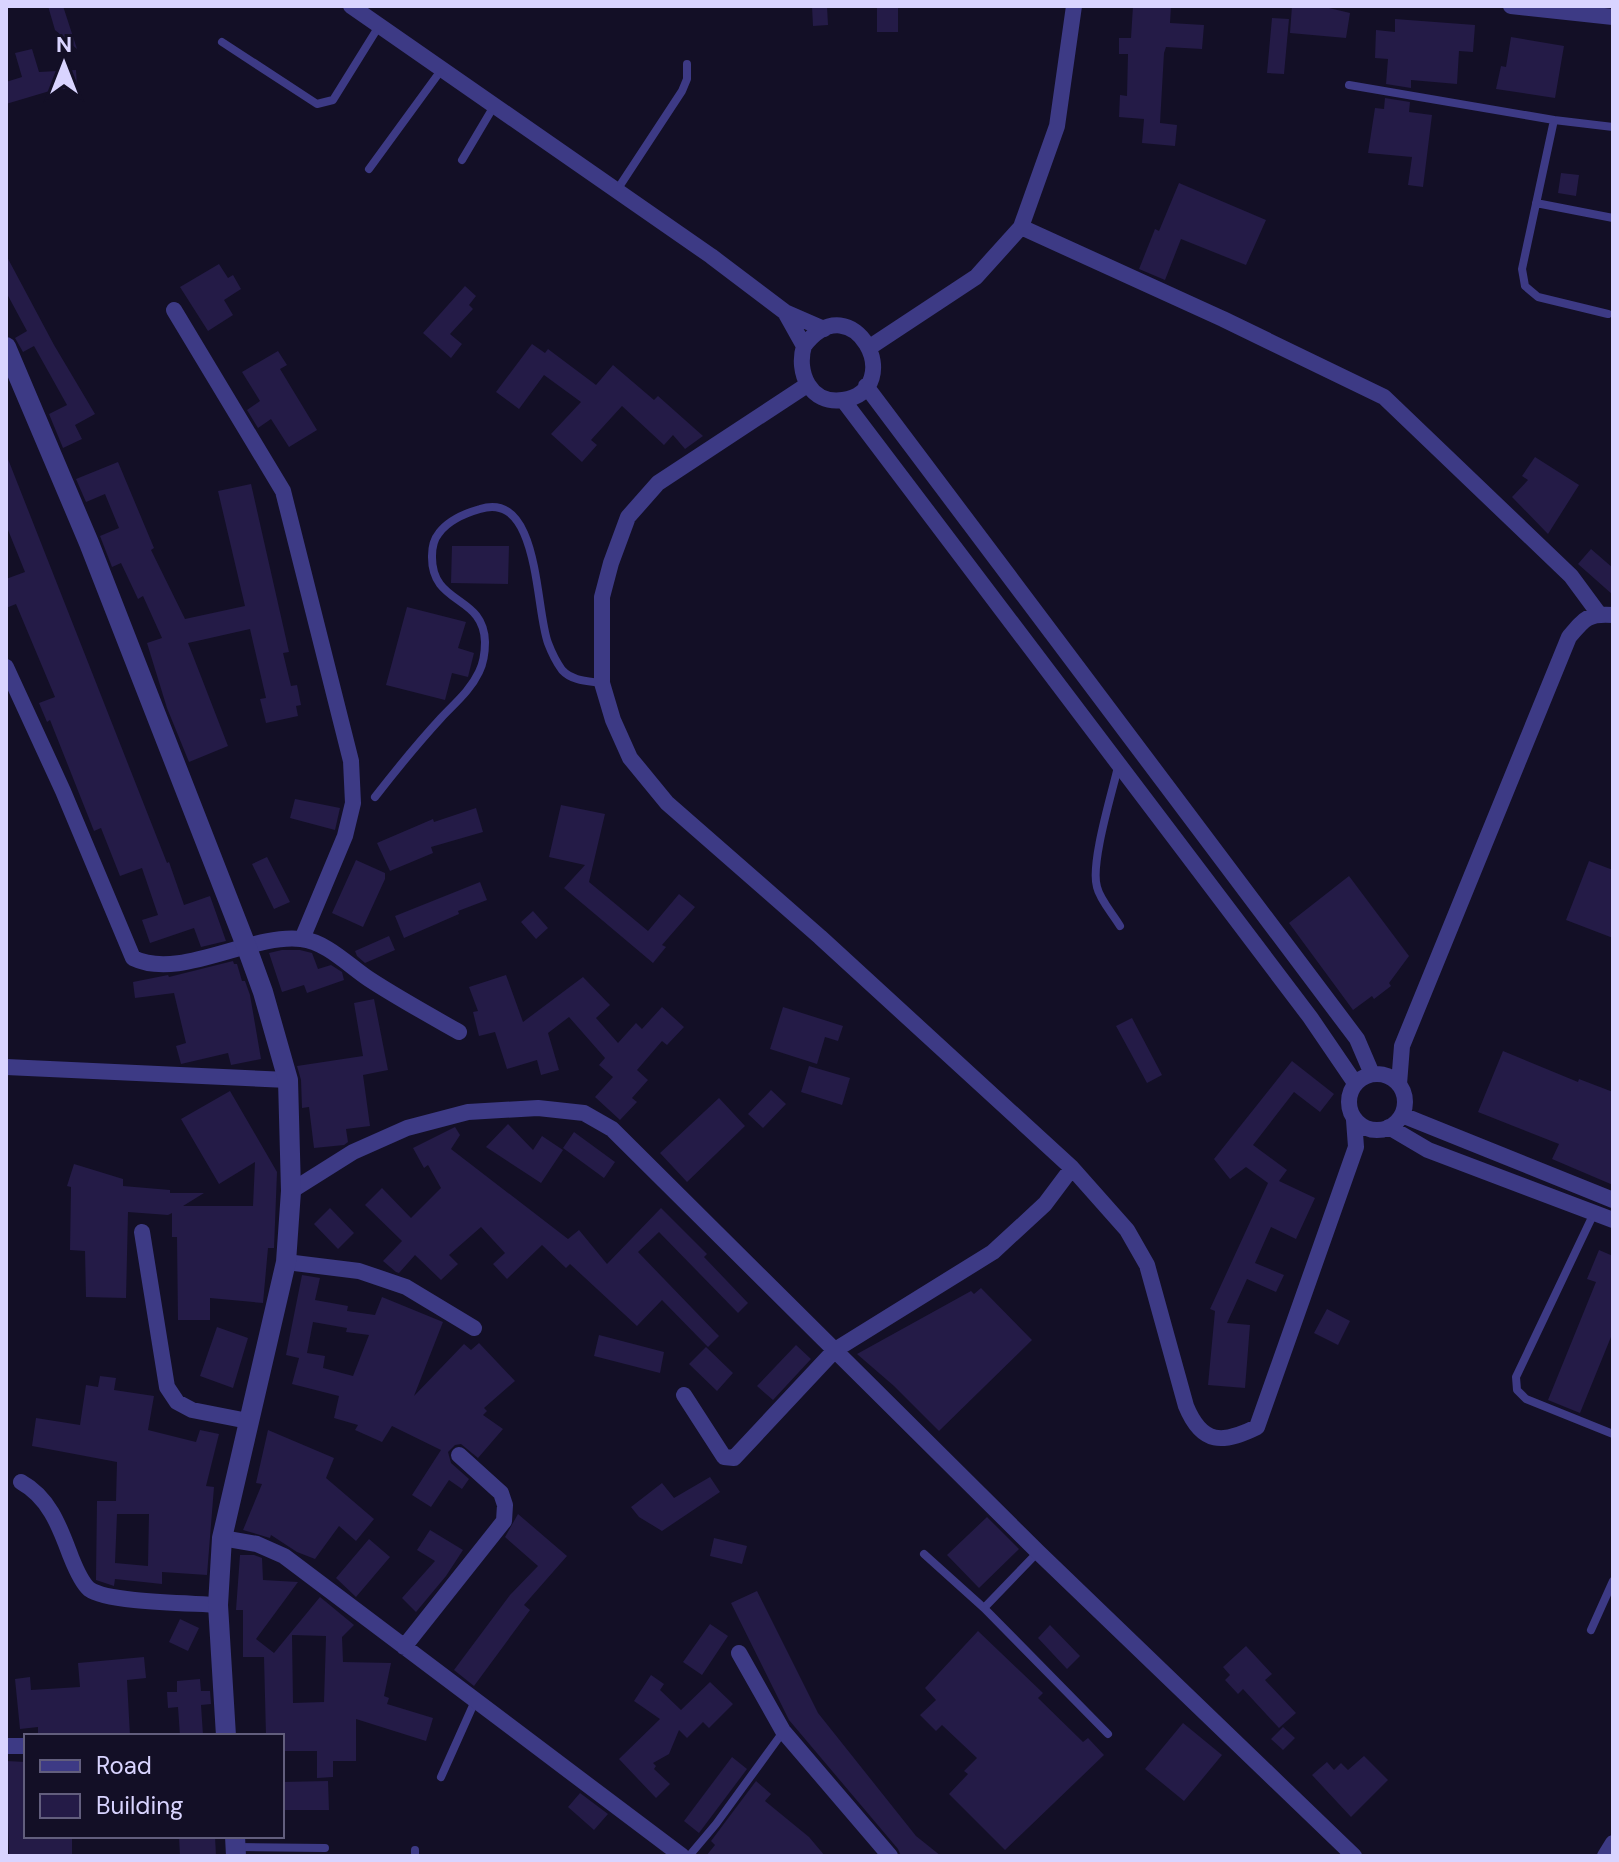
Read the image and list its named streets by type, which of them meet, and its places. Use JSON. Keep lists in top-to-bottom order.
{
  "legend": ["Road", "Building"],
  "north": "top"
}
